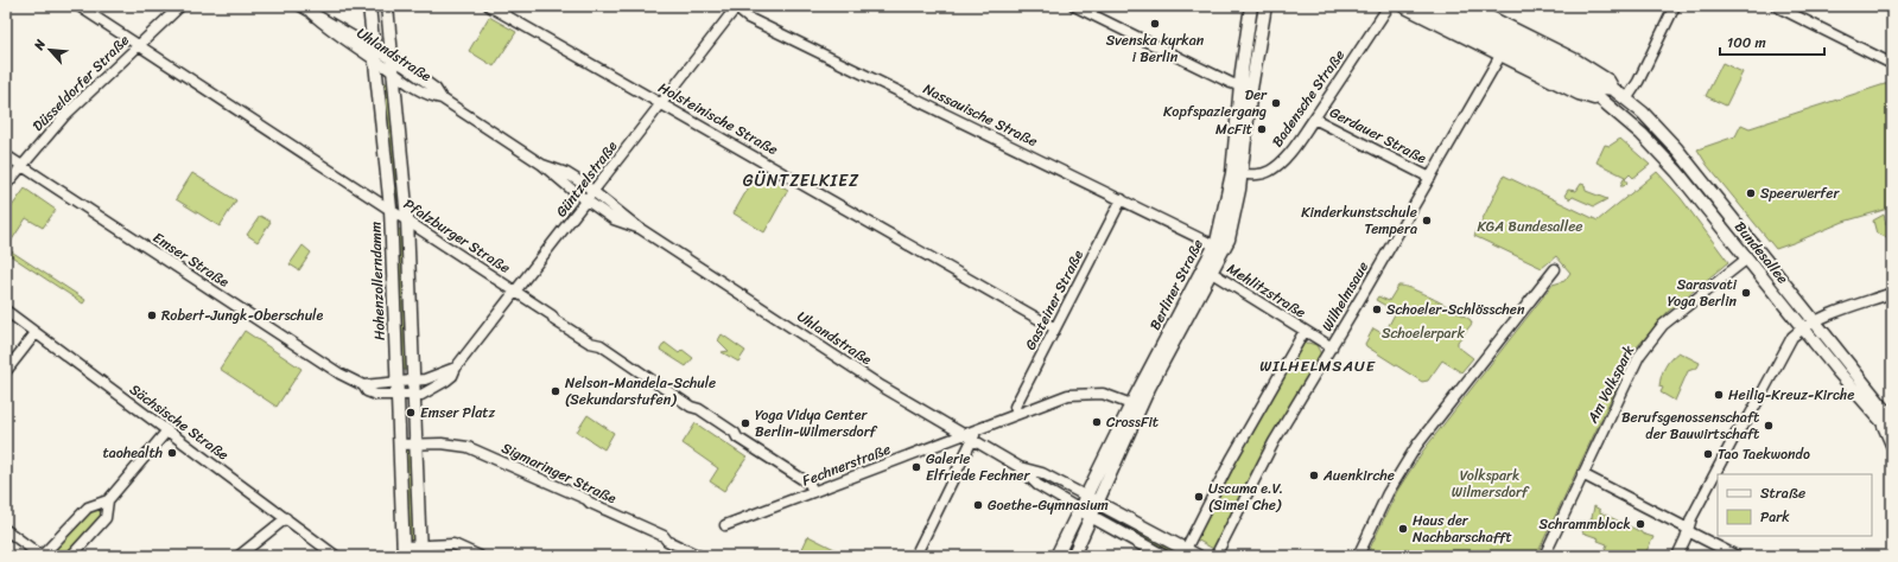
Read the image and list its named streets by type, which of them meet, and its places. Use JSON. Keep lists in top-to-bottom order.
{
  "streets": {
    "main road": [
      "Uhlandstraße",
      "Bundesallee",
      "Hohenzollerndamm",
      "Berliner Straße"
    ],
    "street": [
      "Düsseldorfer Straße",
      "Badensche Straße",
      "Nassauische Straße",
      "Holsteinische Straße",
      "Gerdauer Straße",
      "Güntzelstraße",
      "Pfalzburger Straße",
      "Emser Straße",
      "Mehlitzstraße",
      "Wilhelmsaue",
      "Gasteiner Straße",
      "Am Volkspark",
      "Sächsische Straße",
      "Fechnerstraße",
      "Sigmaringer Straße"
    ]
  },
  "crossings": [
    ["Uhlandstraße", "Güntzelstraße"],
    ["Uhlandstraße", "Hohenzollerndamm"],
    ["Uhlandstraße", "Berliner Straße"],
    ["Uhlandstraße", "Wilhelmsaue"],
    ["Uhlandstraße", "Fechnerstraße"],
    ["Düsseldorfer Straße", "Pfalzburger Straße"],
    ["Düsseldorfer Straße", "Emser Straße"],
    ["Badensche Straße", "Gerdauer Straße"],
    ["Badensche Straße", "Berliner Straße"],
    ["Nassauische Straße", "Güntzelstraße"],
    ["Nassauische Straße", "Berliner Straße"],
    ["Nassauische Straße", "Gasteiner Straße"],
    ["Holsteinische Straße", "Güntzelstraße"],
    ["Holsteinische Straße", "Gasteiner Straße"],
    ["Gerdauer Straße", "Wilhelmsaue"],
    ["Güntzelstraße", "Pfalzburger Straße"],
    ["Güntzelstraße", "Emser Straße"],
    ["Güntzelstraße", "Hohenzollerndamm"],
    ["Pfalzburger Straße", "Hohenzollerndamm"],
    ["Pfalzburger Straße", "Fechnerstraße"],
    ["Bundesallee", "Wilhelmsaue"],
    ["Bundesallee", "Am Volkspark"],
    ["Emser Straße", "Hohenzollerndamm"],
    ["Hohenzollerndamm", "Sigmaringer Straße"],
    ["Berliner Straße", "Mehlitzstraße"],
    ["Mehlitzstraße", "Wilhelmsaue"]
  ],
  "districts": ["GÜNTZELKIEZ", "WILHELMSAUE"],
  "parks": ["KGA Bundesallee", "Schoelerpark", "Volkspark Wilmersdorf"],
  "places": [
    "Svenska kyrkan i Berlin",
    "Der Kopfspaziergang",
    "McFit",
    "Speerwerfer",
    "Kinderkunstschule Tempera",
    "Sarasvati Yoga Berlin",
    "Schoeler-Schlösschen",
    "Robert-Jungk-Oberschule",
    "Nelson-Mandela-Schule (Sekundarstufen)",
    "Heilig-Kreuz-Kirche",
    "Emser Platz",
    "CrossFit",
    "Yoga Vidya Center Berlin-Wilmersdorf",
    "Berufsgenossenschaft der Bauwirtschaft",
    "taohealth",
    "Tao Taekwondo",
    "Galerie Elfriede Fechner",
    "Auenkirche",
    "Uscuma e.V. (Simei Che)",
    "Goethe-Gymnasium",
    "Schrammblock",
    "Haus der Nachbarschafft"
  ],
  "legend": ["Straße", "Park"],
  "scale_bar": "100 m",
  "north": "top left"
}
